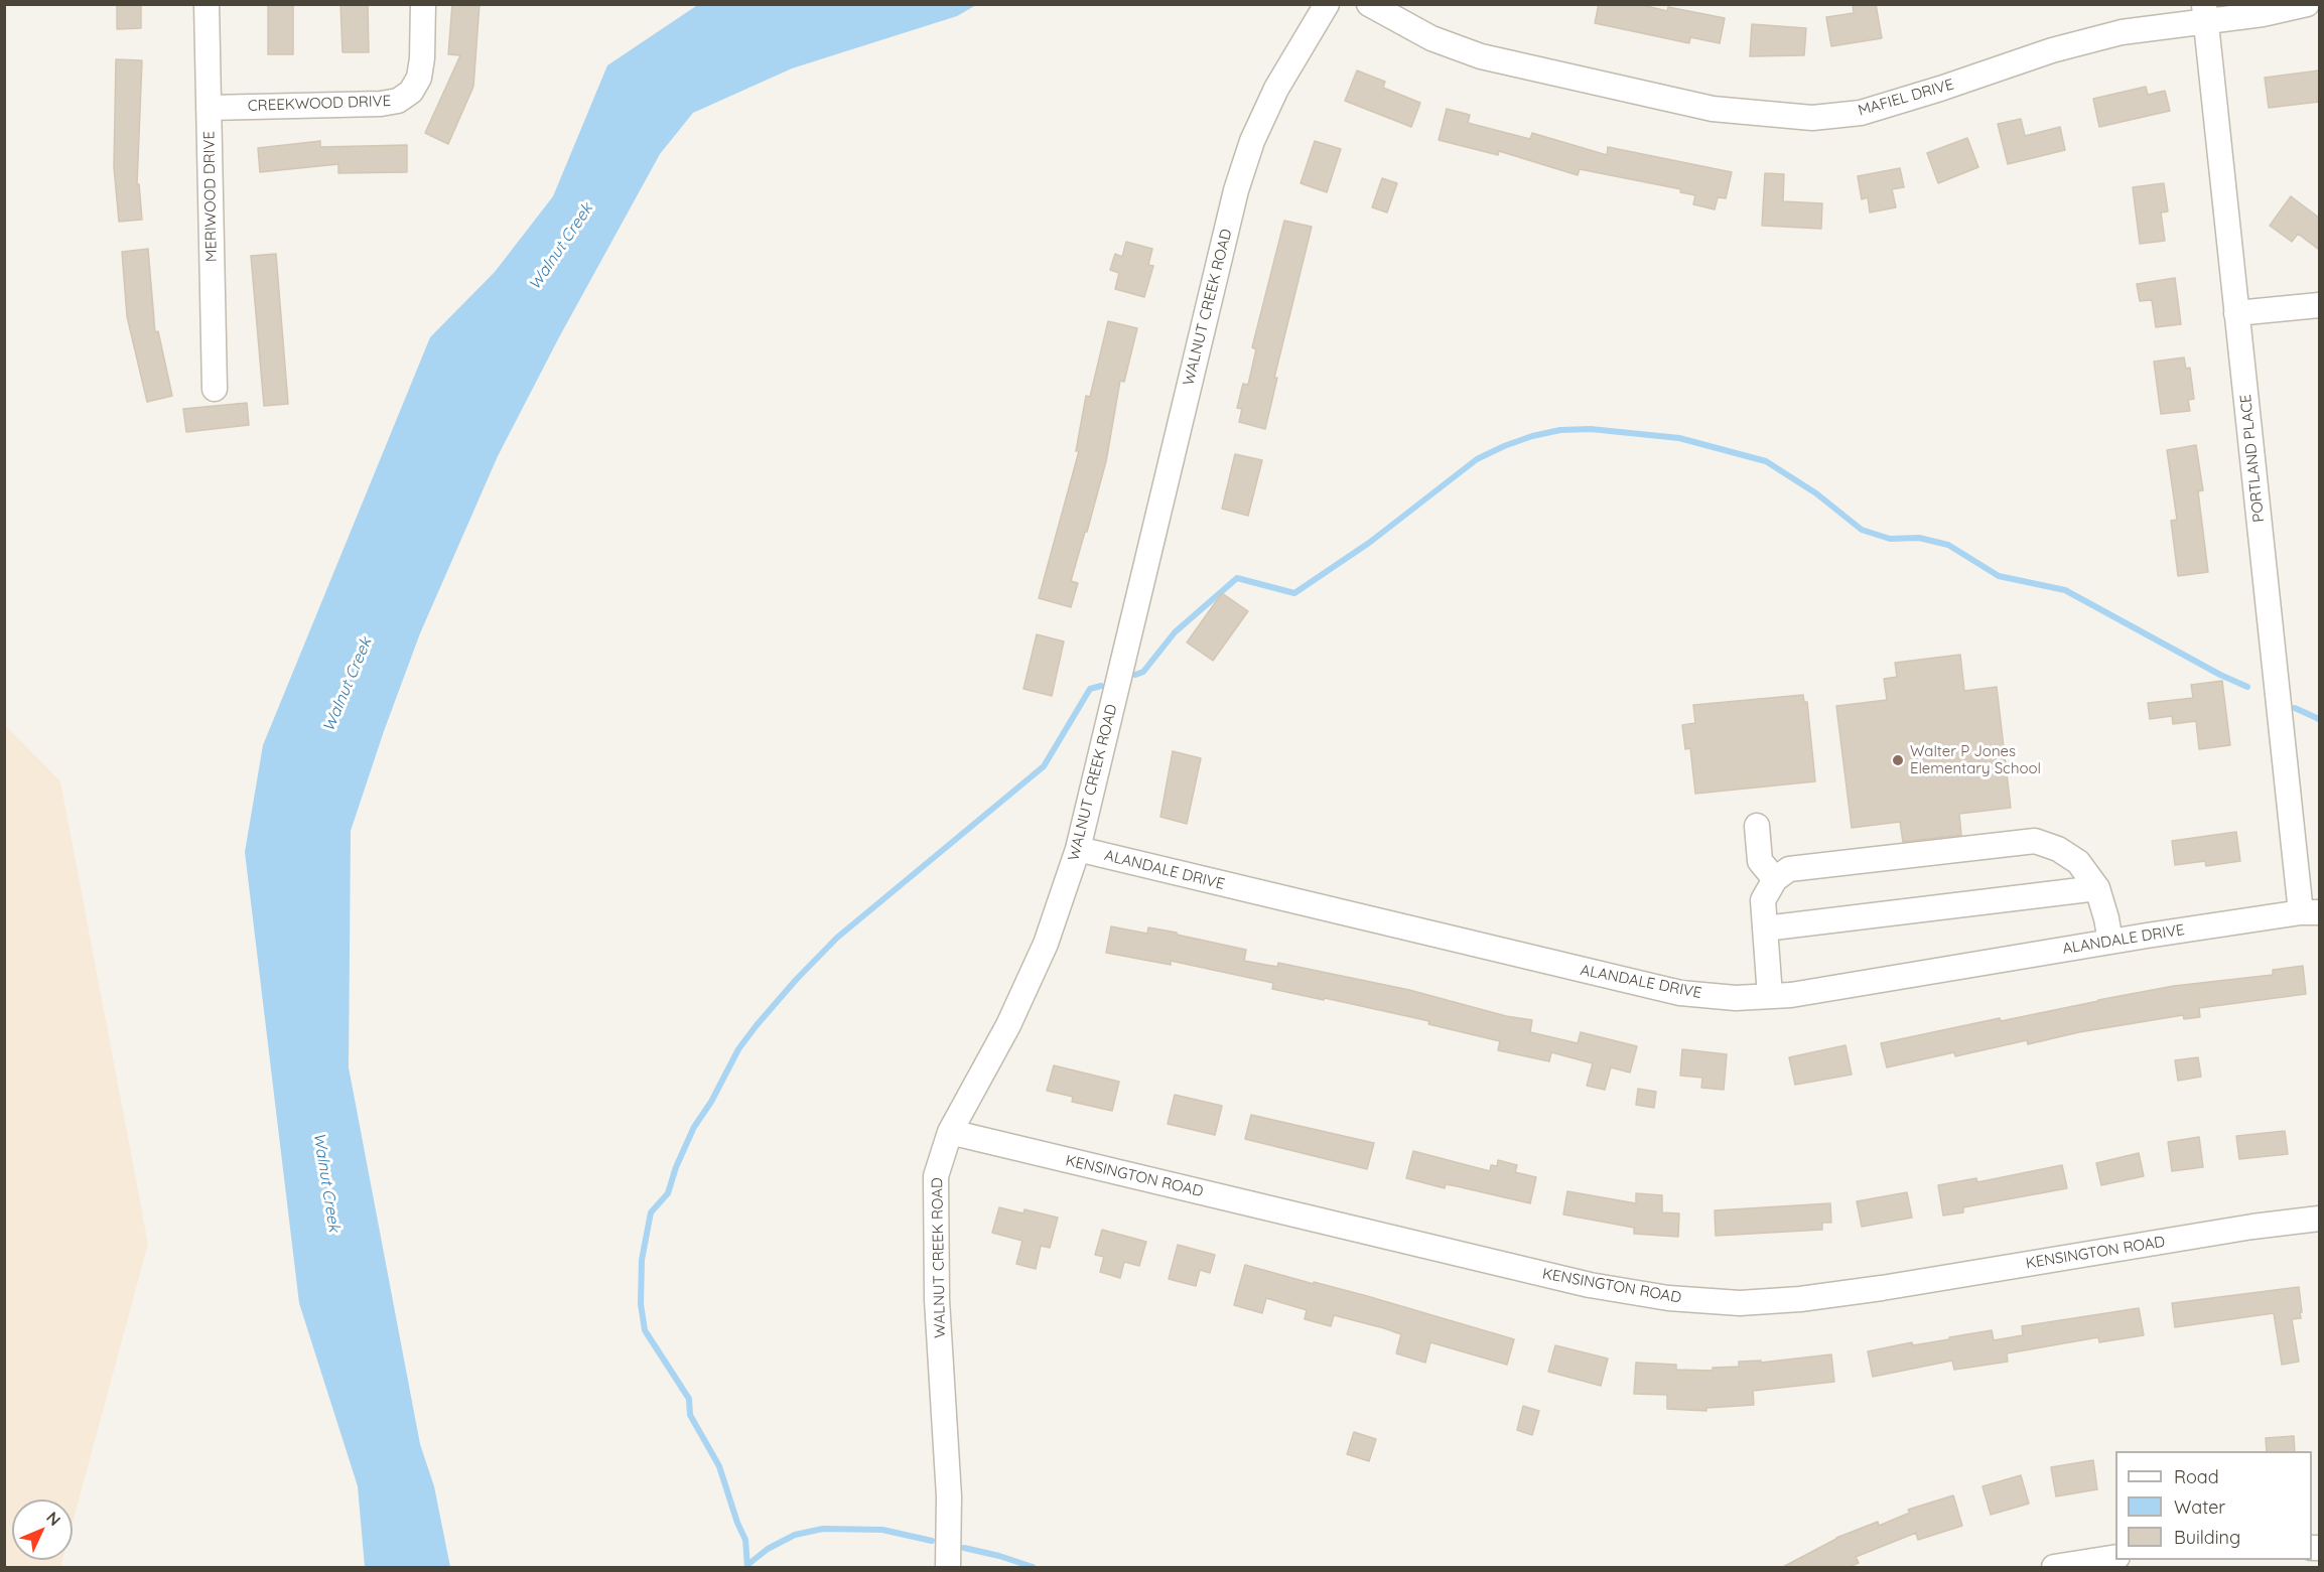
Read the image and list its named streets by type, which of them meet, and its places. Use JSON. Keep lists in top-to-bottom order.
{
  "streets": {
    "street": [
      "MAFIEL DRIVE",
      "CREEKWOOD DRIVE",
      "MERIWOOD DRIVE",
      "WALNUT CREEK ROAD",
      "PORTLAND PLACE",
      "ALANDALE DRIVE",
      "KENSINGTON ROAD"
    ]
  },
  "crossings": [
    ["MAFIEL DRIVE", "PORTLAND PLACE"],
    ["CREEKWOOD DRIVE", "MERIWOOD DRIVE"],
    ["WALNUT CREEK ROAD", "ALANDALE DRIVE"],
    ["WALNUT CREEK ROAD", "KENSINGTON ROAD"],
    ["PORTLAND PLACE", "ALANDALE DRIVE"]
  ],
  "water": ["Walnut Creek"],
  "places": ["Walter P Jones Elementary School"],
  "legend": ["Road", "Water", "Building"],
  "north": "top right"
}
